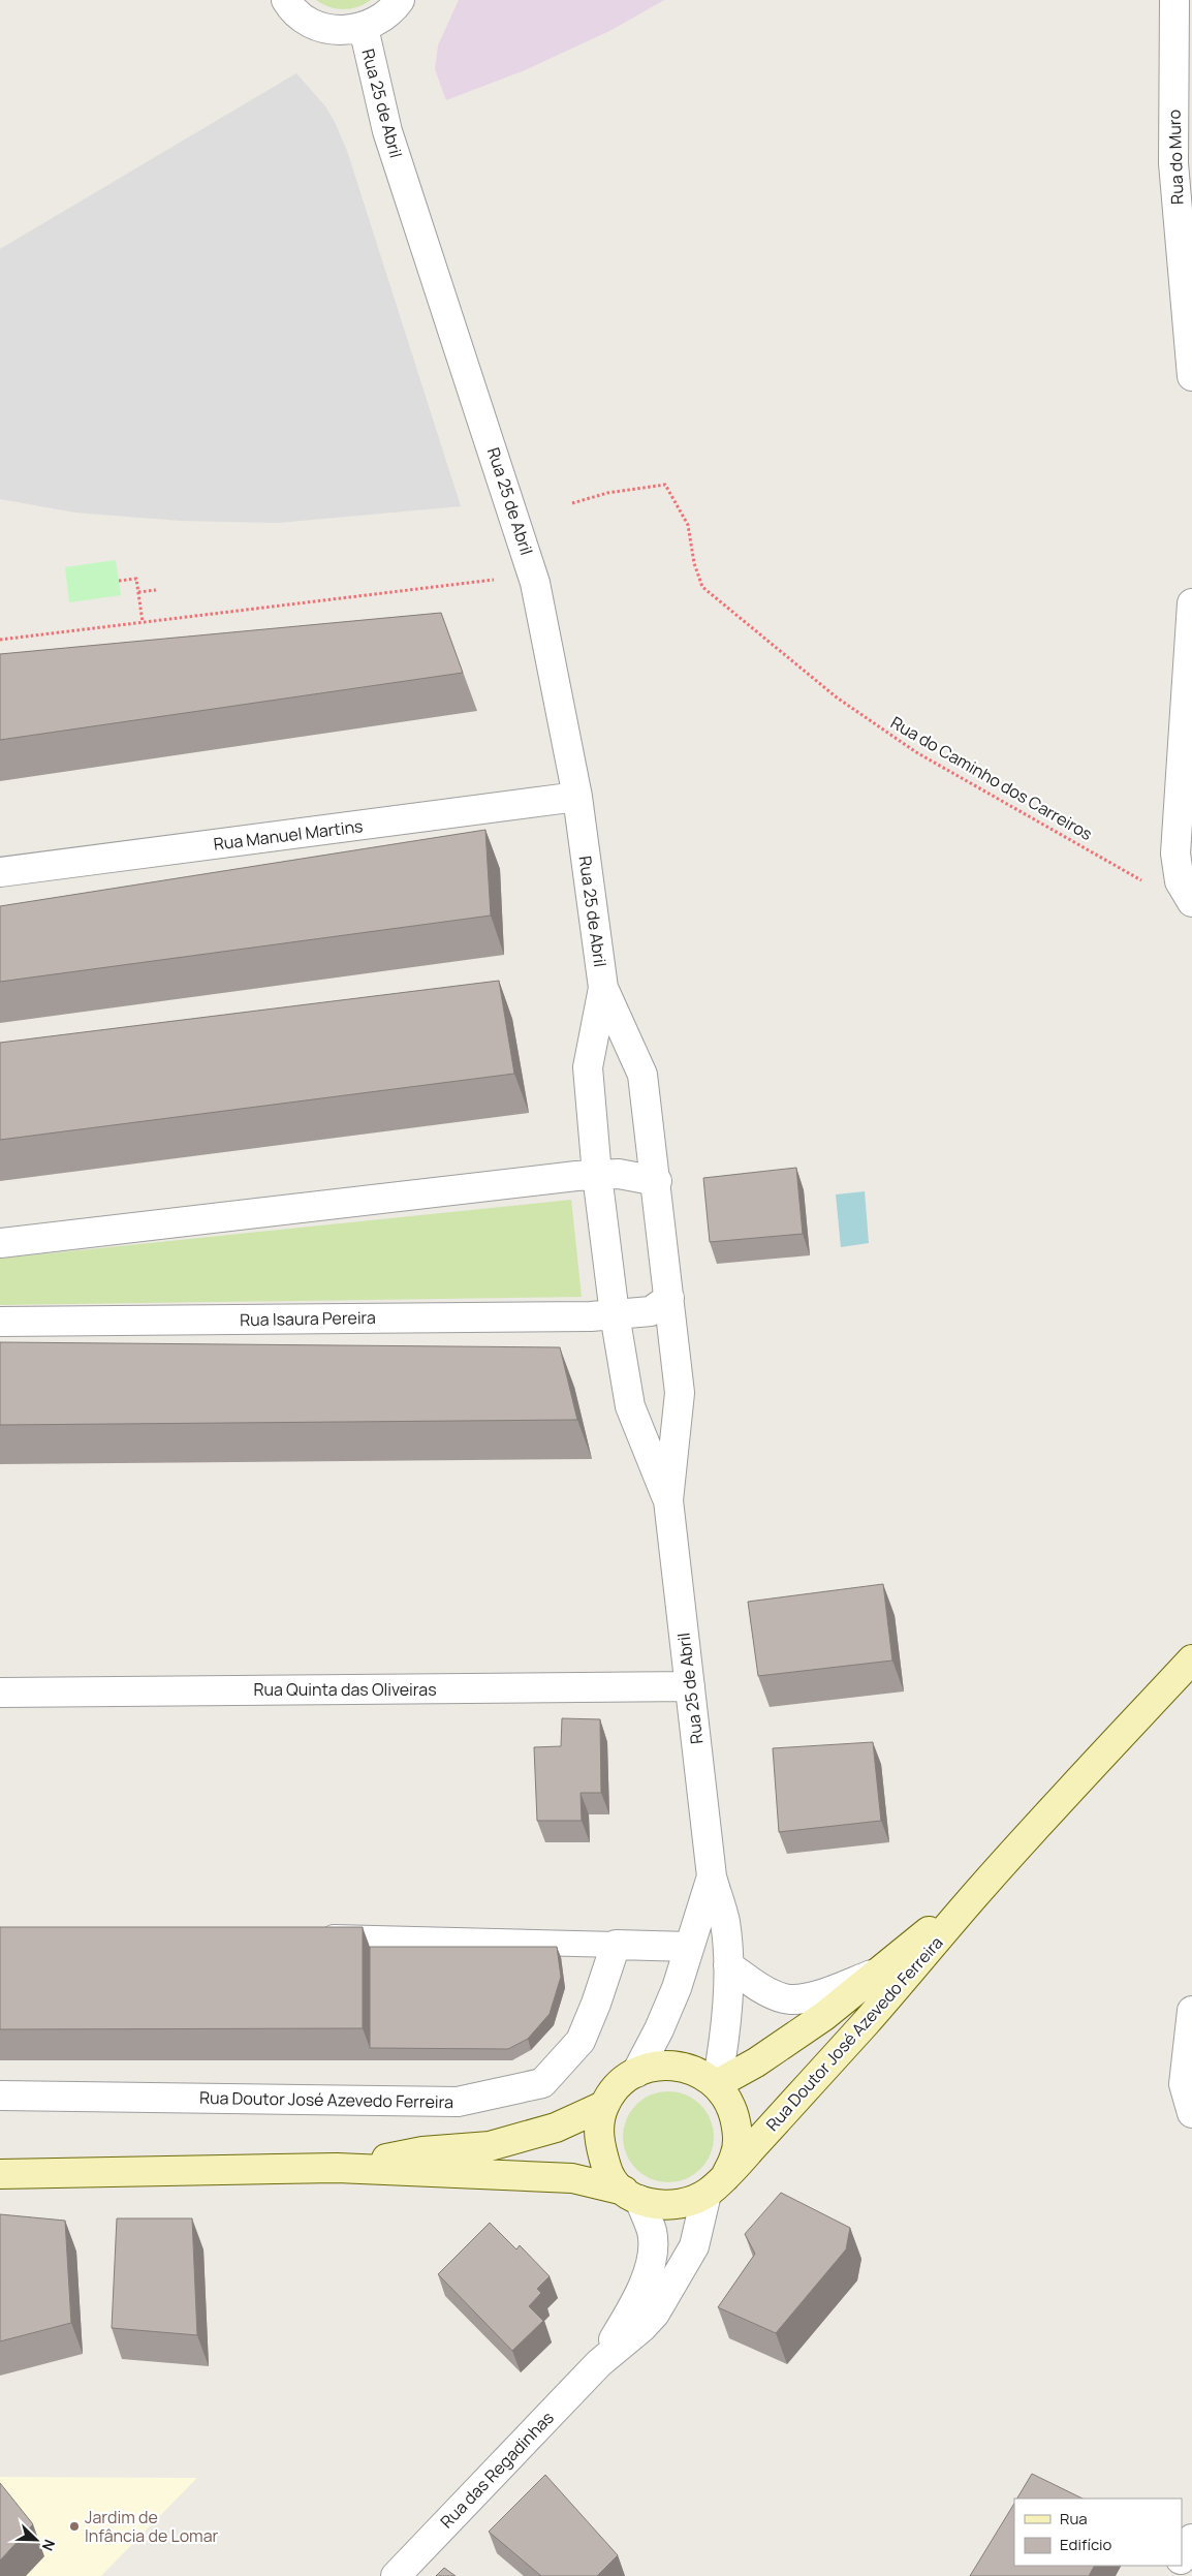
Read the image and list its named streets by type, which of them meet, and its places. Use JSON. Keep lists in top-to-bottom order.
{
  "streets": {
    "main road": ["Rua Doutor José Azevedo Ferreira"],
    "street": [
      "Rua 25 de Abril",
      "Rua do Muro",
      "Rua Manuel Martins",
      "Rua Isaura Pereira",
      "Rua Quinta das Oliveiras",
      "Rua das Regadinhas"
    ],
    "path": ["Rua do Caminho dos Carreiros"]
  },
  "crossings": [
    ["Rua 25 de Abril", "Rua Manuel Martins"],
    ["Rua 25 de Abril", "Rua Isaura Pereira"],
    ["Rua 25 de Abril", "Rua Quinta das Oliveiras"],
    ["Rua 25 de Abril", "Rua Doutor José Azevedo Ferreira"],
    ["Rua Doutor José Azevedo Ferreira", "Rua das Regadinhas"]
  ],
  "places": ["Jardim de Infância de Lomar"],
  "legend": ["Rua", "Edifício"],
  "north": "bottom right"
}
